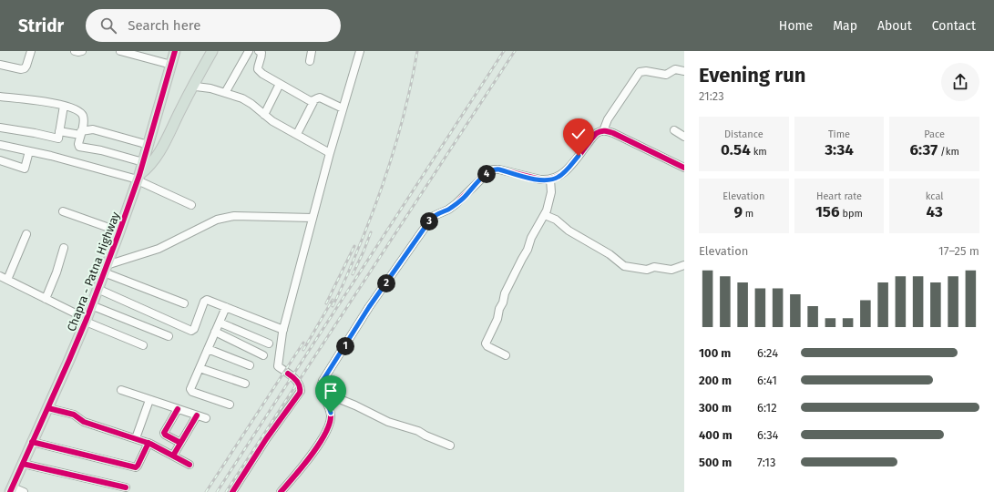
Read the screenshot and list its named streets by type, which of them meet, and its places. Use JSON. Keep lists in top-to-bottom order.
{
  "streets": {
    "highway": ["Chapra - Patna Highway"]
  },
  "page": {
    "header": "Stridr",
    "search": "Search here",
    "nav": [
      "Home",
      "Map",
      "About",
      "Contact"
    ],
    "heading": ["Evening run", "21:23"],
    "stats": [
      ["Distance", "0.54 km"],
      ["Time", "3:34"],
      ["Pace", "6:37 /km"],
      ["Elevation", "9 m"],
      ["Heart rate", "156 bpm"],
      ["kcal", "43"]
    ],
    "pins": [
      "4",
      "3",
      "2",
      "1"
    ],
    "chart": ["Elevation", "17–25 m"],
    "list": [
      {
        "name": "100 m",
        "note": "6:24"
      },
      {
        "name": "200 m",
        "note": "6:41"
      },
      {
        "name": "300 m",
        "note": "6:12"
      },
      {
        "name": "400 m",
        "note": "6:34"
      },
      {
        "name": "500 m",
        "note": "7:13"
      }
    ]
  }
}
